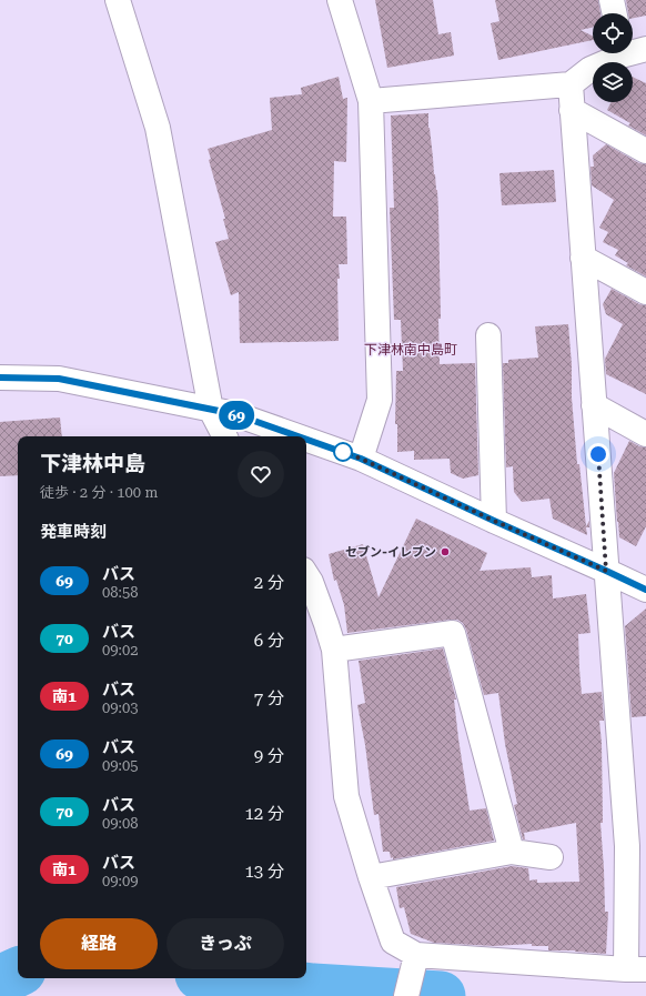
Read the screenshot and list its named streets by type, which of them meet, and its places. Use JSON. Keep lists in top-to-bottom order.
{
  "districts": ["下津林南中島町"],
  "places": ["セブン-イレブン"],
  "lines": ["bus line 69"],
  "page": {
    "on_map": "69",
    "heading": [
      ["下津林中島", "徒歩 · 2 分 · 100 m"],
      "発車時刻"
    ],
    "list": [
      {
        "mark": "69",
        "name": "バス",
        "note": "08:58",
        "value": "2 分"
      },
      {
        "mark": "70",
        "name": "バス",
        "note": "09:02",
        "value": "6 分"
      },
      {
        "mark": "南1",
        "name": "バス",
        "note": "09:03",
        "value": "7 分"
      },
      {
        "mark": "69",
        "name": "バス",
        "note": "09:05",
        "value": "9 分"
      },
      {
        "mark": "70",
        "name": "バス",
        "note": "09:08",
        "value": "12 分"
      },
      {
        "mark": "南1",
        "name": "バス",
        "note": "09:09",
        "value": "13 分"
      }
    ],
    "buttons": ["経路", "きっぷ"]
  }
}
